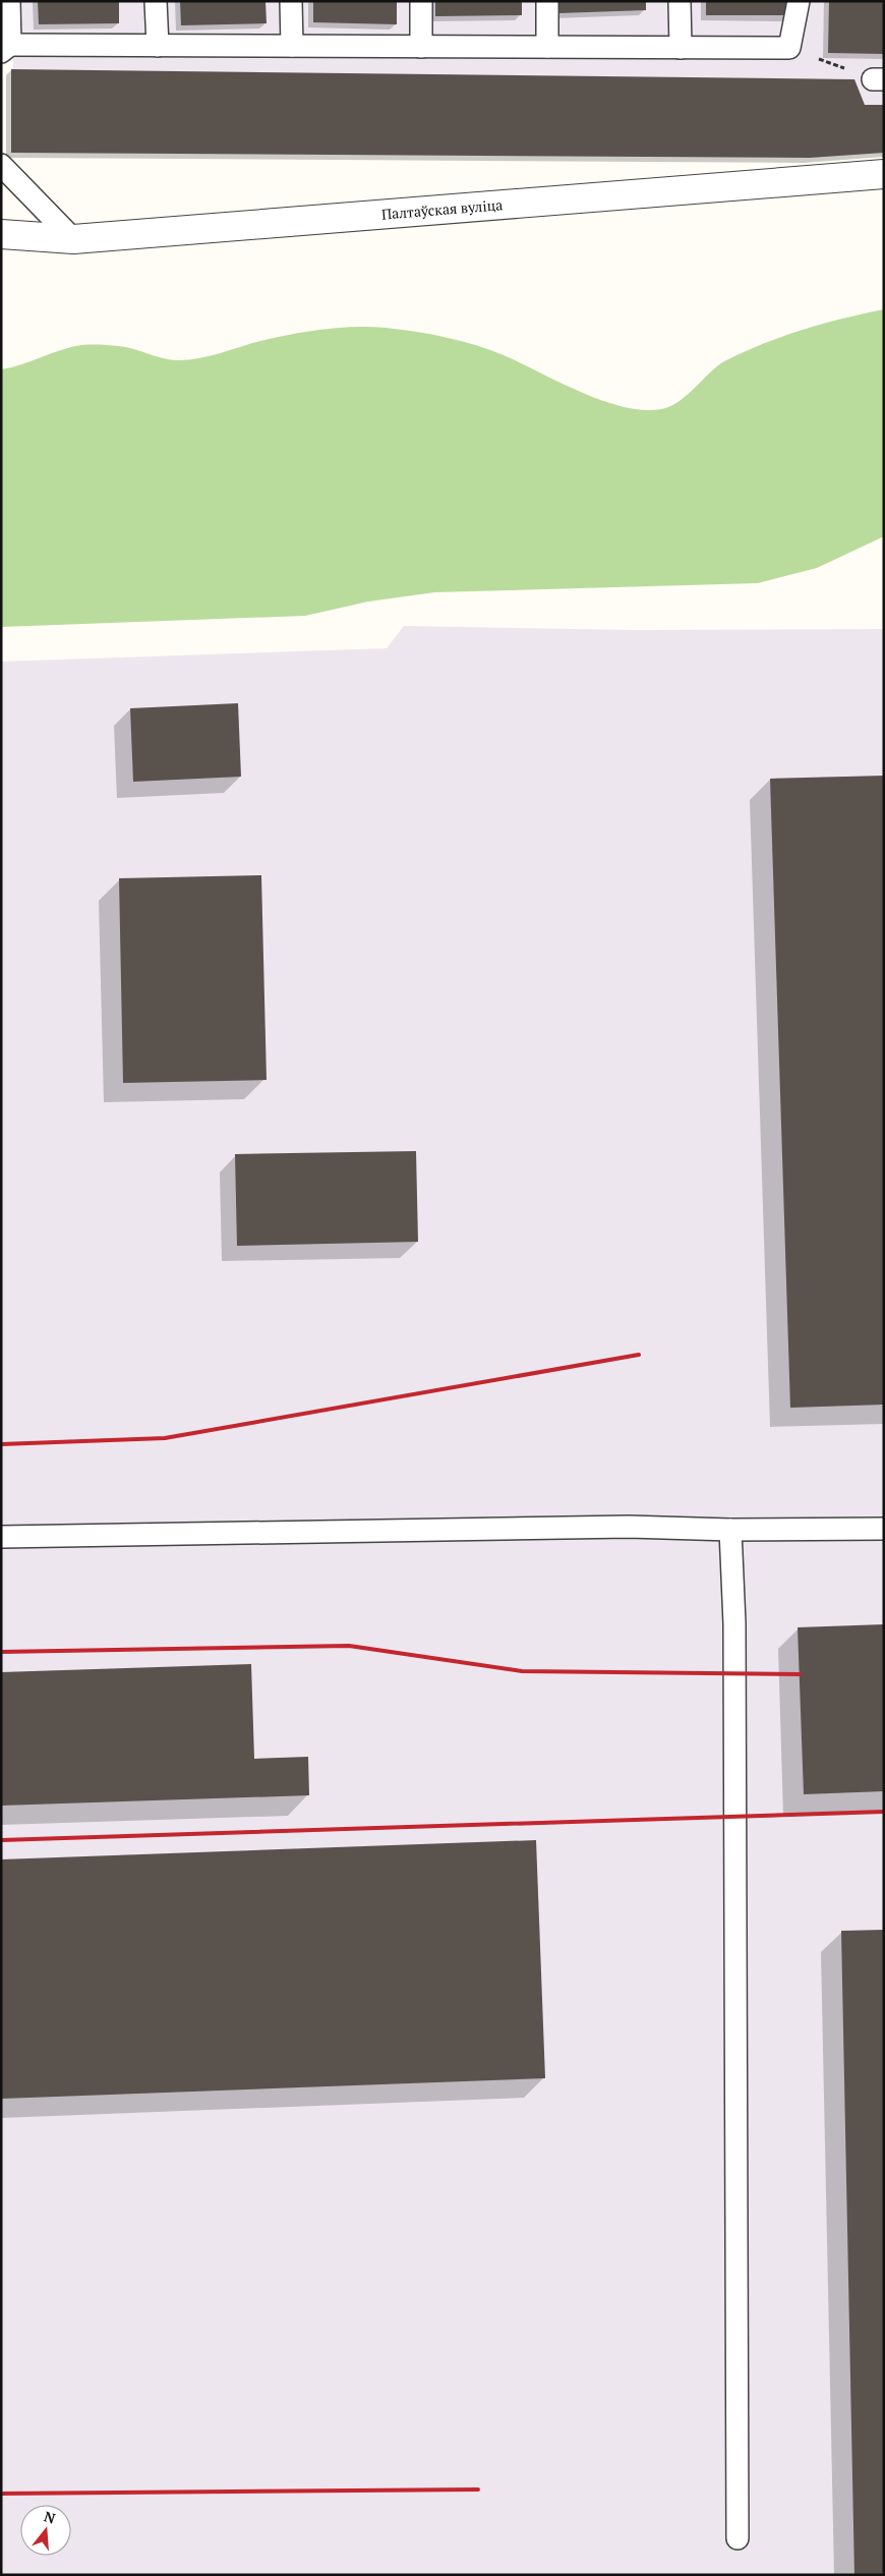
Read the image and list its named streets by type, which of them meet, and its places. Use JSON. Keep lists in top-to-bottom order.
{
  "streets": {
    "street": ["Палтаўская вуліца"]
  },
  "north": "top"
}
